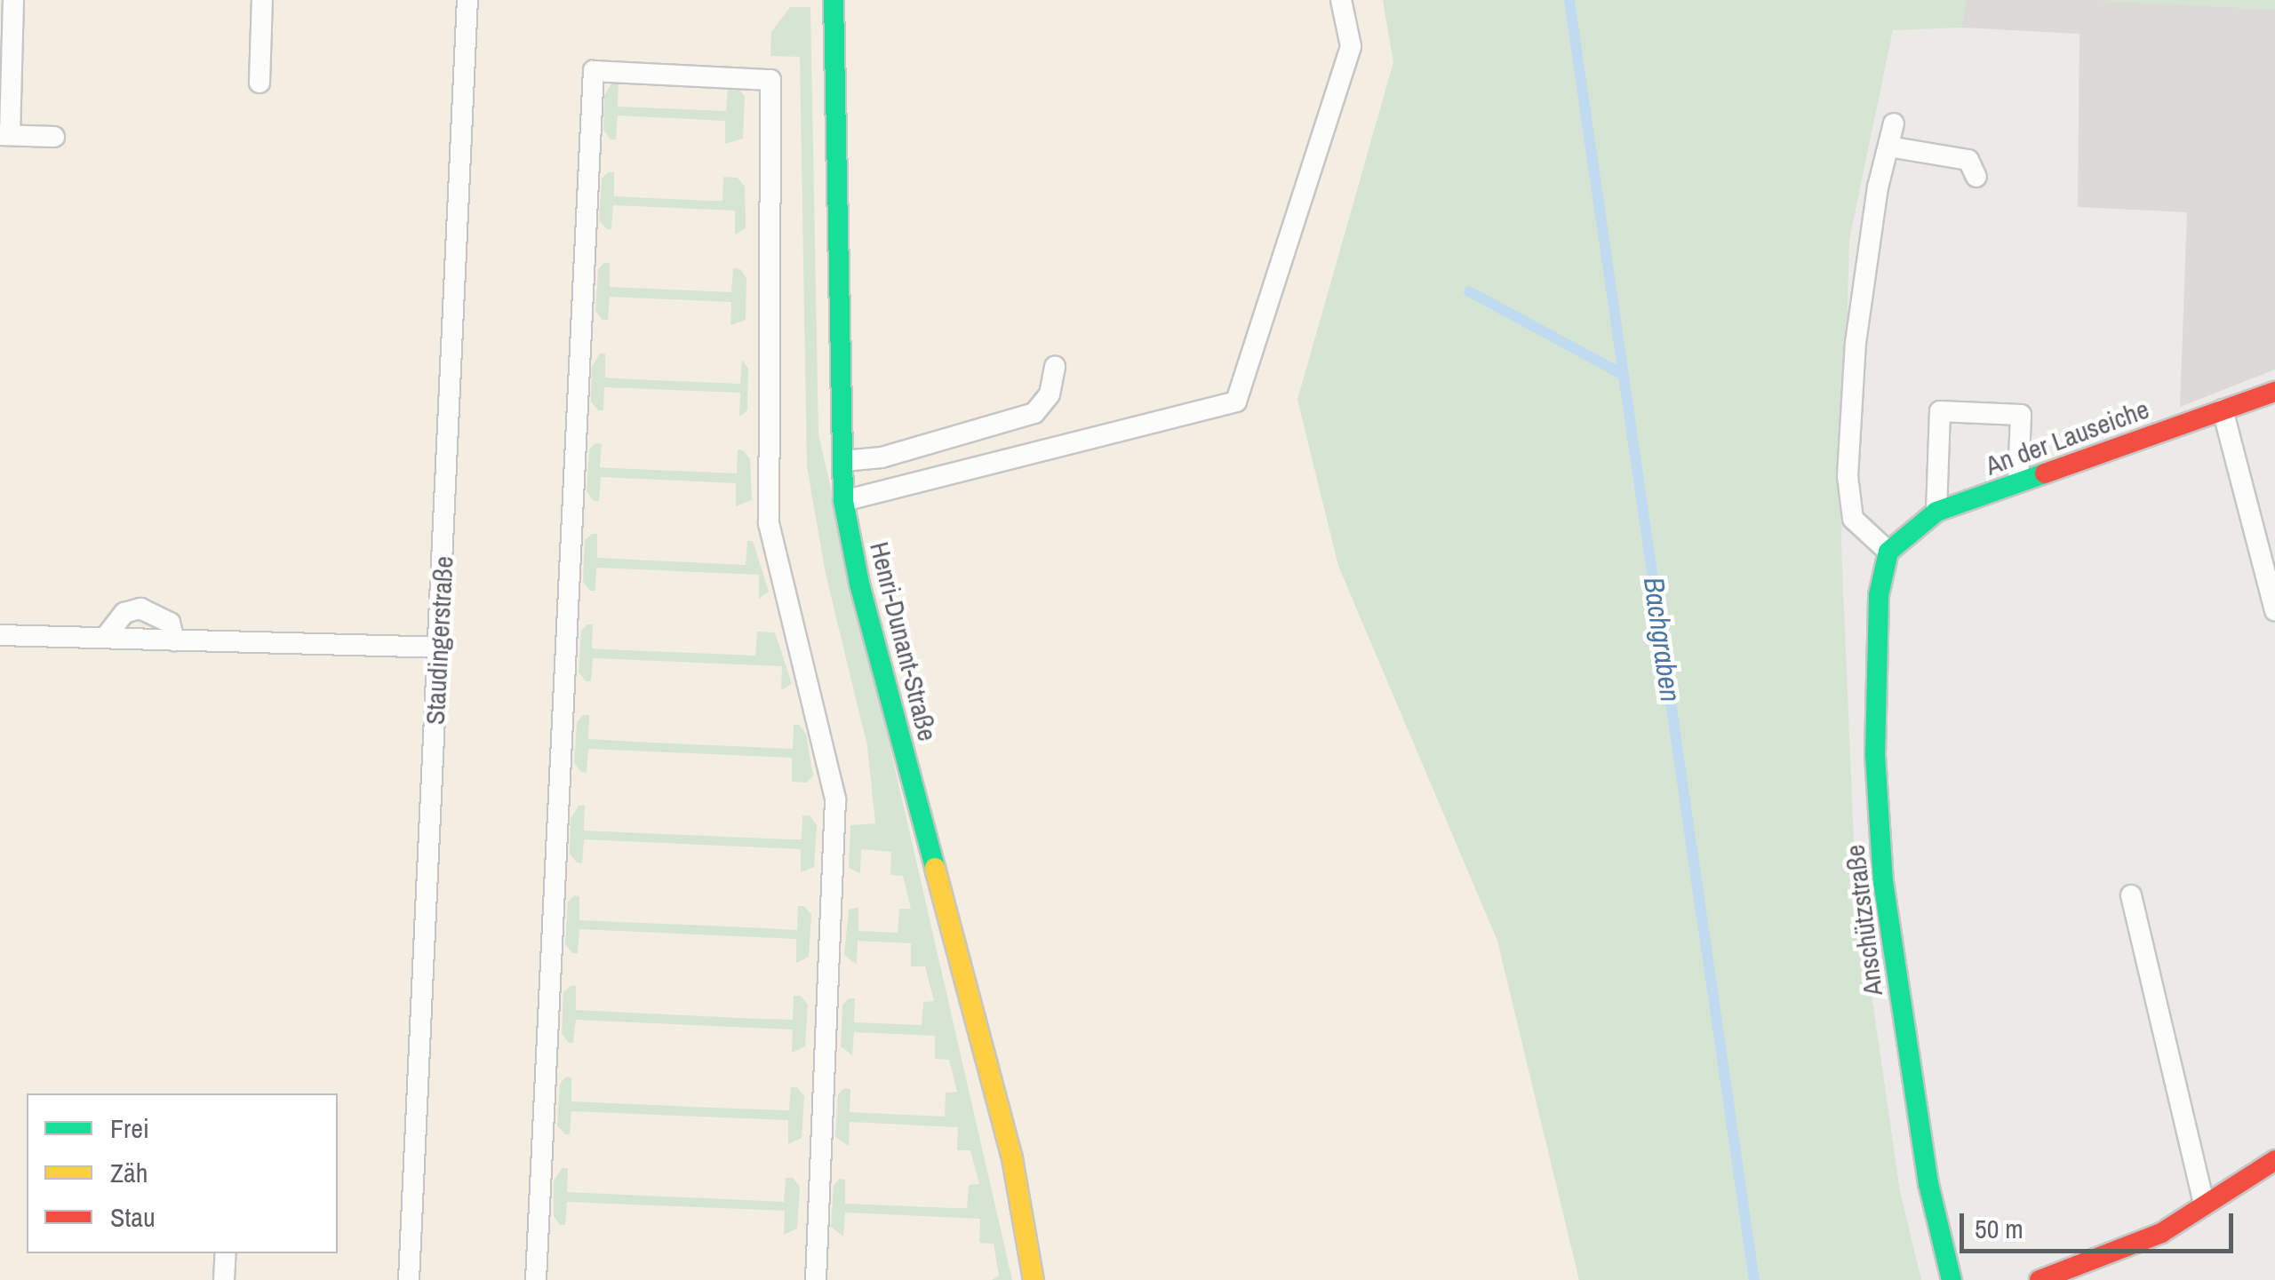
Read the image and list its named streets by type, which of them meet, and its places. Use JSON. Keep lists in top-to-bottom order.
{
  "streets": {
    "street": ["An der Lauseiche", "Henri-Dunant-Straße", "Anschützstraße"],
    "lane": ["Staudingerstraße"]
  },
  "crossings": [
    ["An der Lauseiche", "Anschützstraße"]
  ],
  "water": ["Bachgraben"],
  "legend": ["Frei", "Zäh", "Stau"],
  "scale_bar": "50 m"
}
